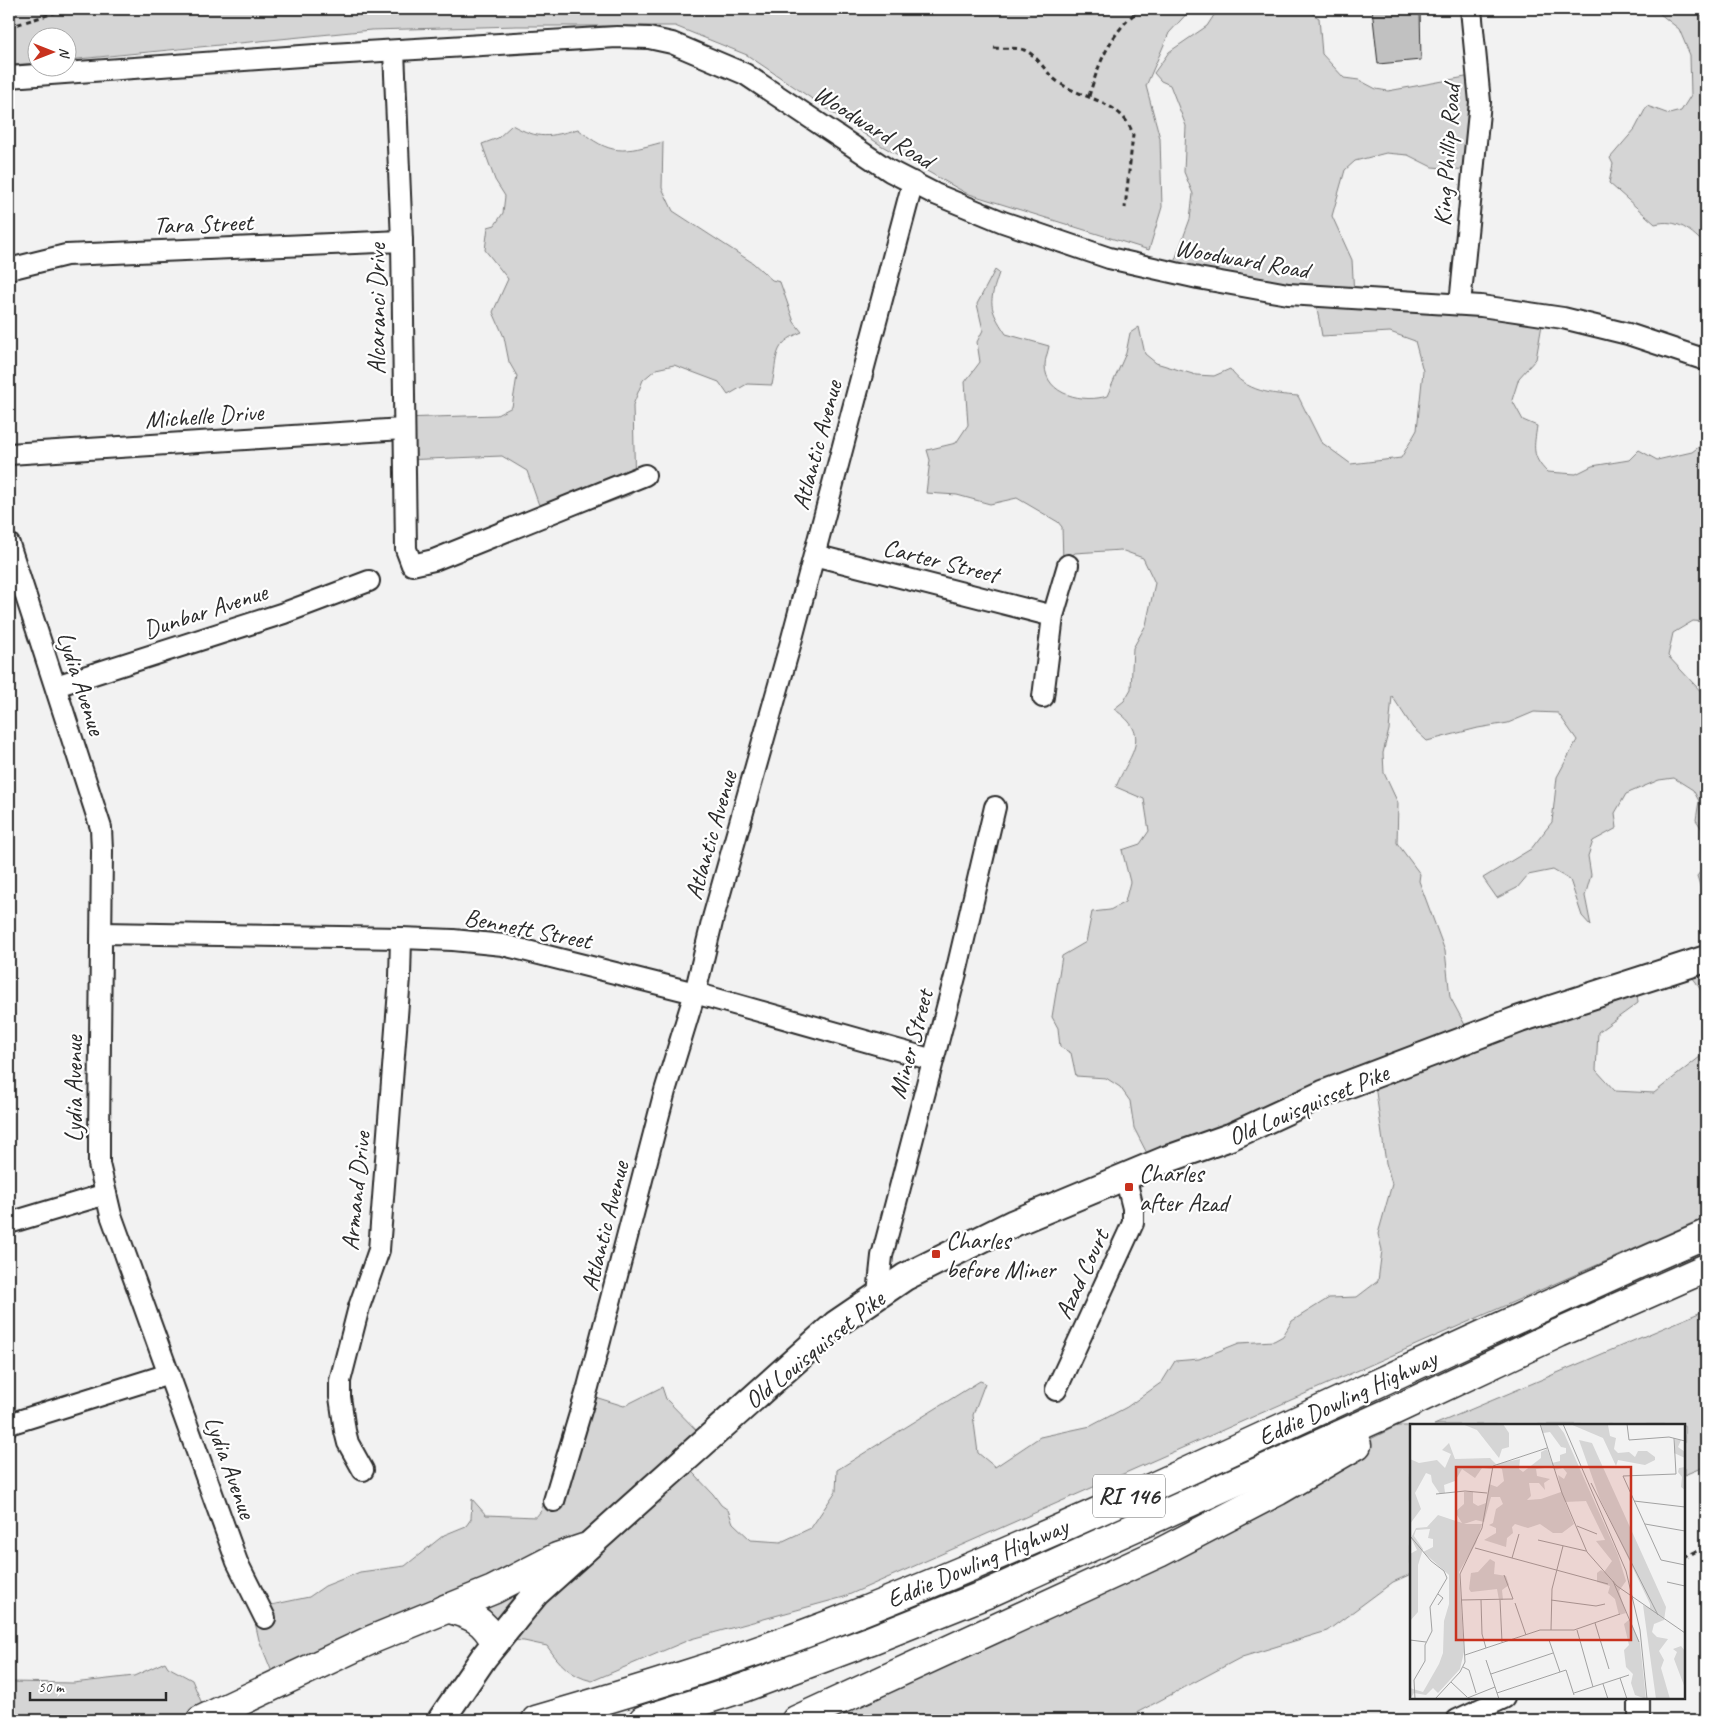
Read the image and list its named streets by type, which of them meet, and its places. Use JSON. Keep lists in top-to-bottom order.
{
  "streets": {
    "highway": ["Eddie Dowling Highway", "RI 146"],
    "main road": ["Old Louisquisset Pike"],
    "street": [
      "Woodward Road",
      "King Phillip Road",
      "Tara Street",
      "Alcaranci Drive",
      "Michelle Drive",
      "Atlantic Avenue",
      "Carter Street",
      "Dunbar Avenue",
      "Lydia Avenue",
      "Bennett Street",
      "Miner Street",
      "Armand Drive",
      "Azad Court"
    ]
  },
  "crossings": [
    ["Woodward Road", "King Phillip Road"],
    ["Woodward Road", "Alcaranci Drive"],
    ["Woodward Road", "Atlantic Avenue"],
    ["Tara Street", "Alcaranci Drive"],
    ["Alcaranci Drive", "Michelle Drive"],
    ["Atlantic Avenue", "Carter Street"],
    ["Atlantic Avenue", "Bennett Street"],
    ["Dunbar Avenue", "Lydia Avenue"],
    ["Lydia Avenue", "Bennett Street"],
    ["Bennett Street", "Miner Street"],
    ["Bennett Street", "Armand Drive"],
    ["Miner Street", "Old Louisquisset Pike"],
    ["Old Louisquisset Pike", "Azad Court"]
  ],
  "places": {
    "transit": ["Charles after Azad", "Charles before Miner"]
  },
  "scale_bar": "50 m",
  "north": "right"
}
